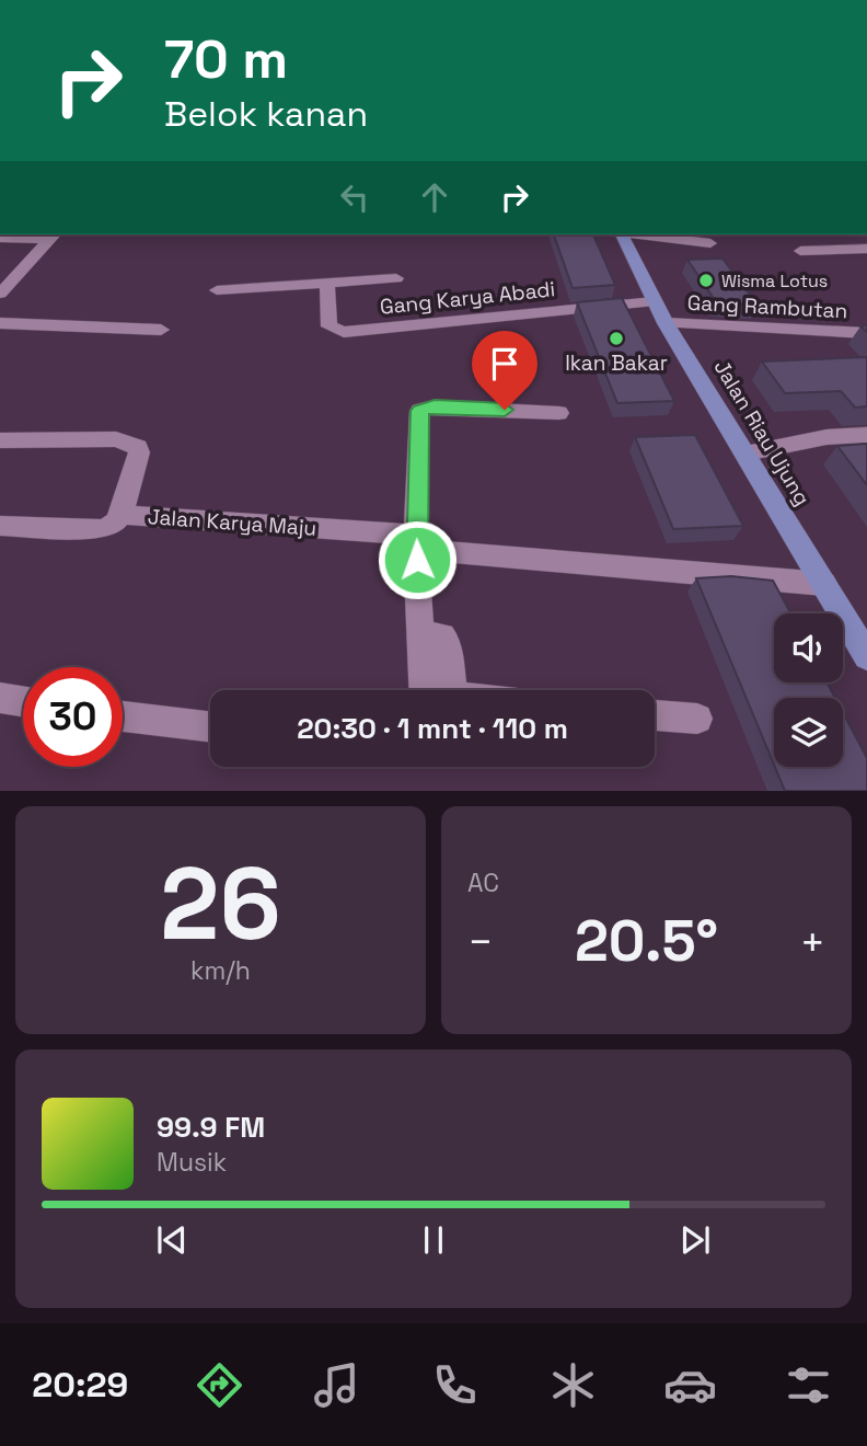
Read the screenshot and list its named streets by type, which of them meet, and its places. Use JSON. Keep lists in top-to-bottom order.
{
  "streets": {
    "main road": ["Jalan Riau Ujung"],
    "street": ["Gang Karya Abadi", "Gang Rambutan", "Jalan Karya Maju"]
  },
  "crossings": [
    ["Gang Karya Abadi", "Jalan Riau Ujung"],
    ["Gang Rambutan", "Jalan Riau Ujung"],
    ["Jalan Riau Ujung", "Jalan Karya Maju"]
  ],
  "places": ["Wisma Lotus", "Ikan Bakar"],
  "page": {
    "turn": ["70 m", "Belok kanan"],
    "limit": "30",
    "trip": "20:30 · 1 mnt · 110 m",
    "tile": [
      ["26", "km/h"],
      "AC"
    ],
    "heat": ["−", "20.5°", "+"],
    "song": ["99.9 FM", "Musik"],
    "tabs": "20:29"
  }
}
